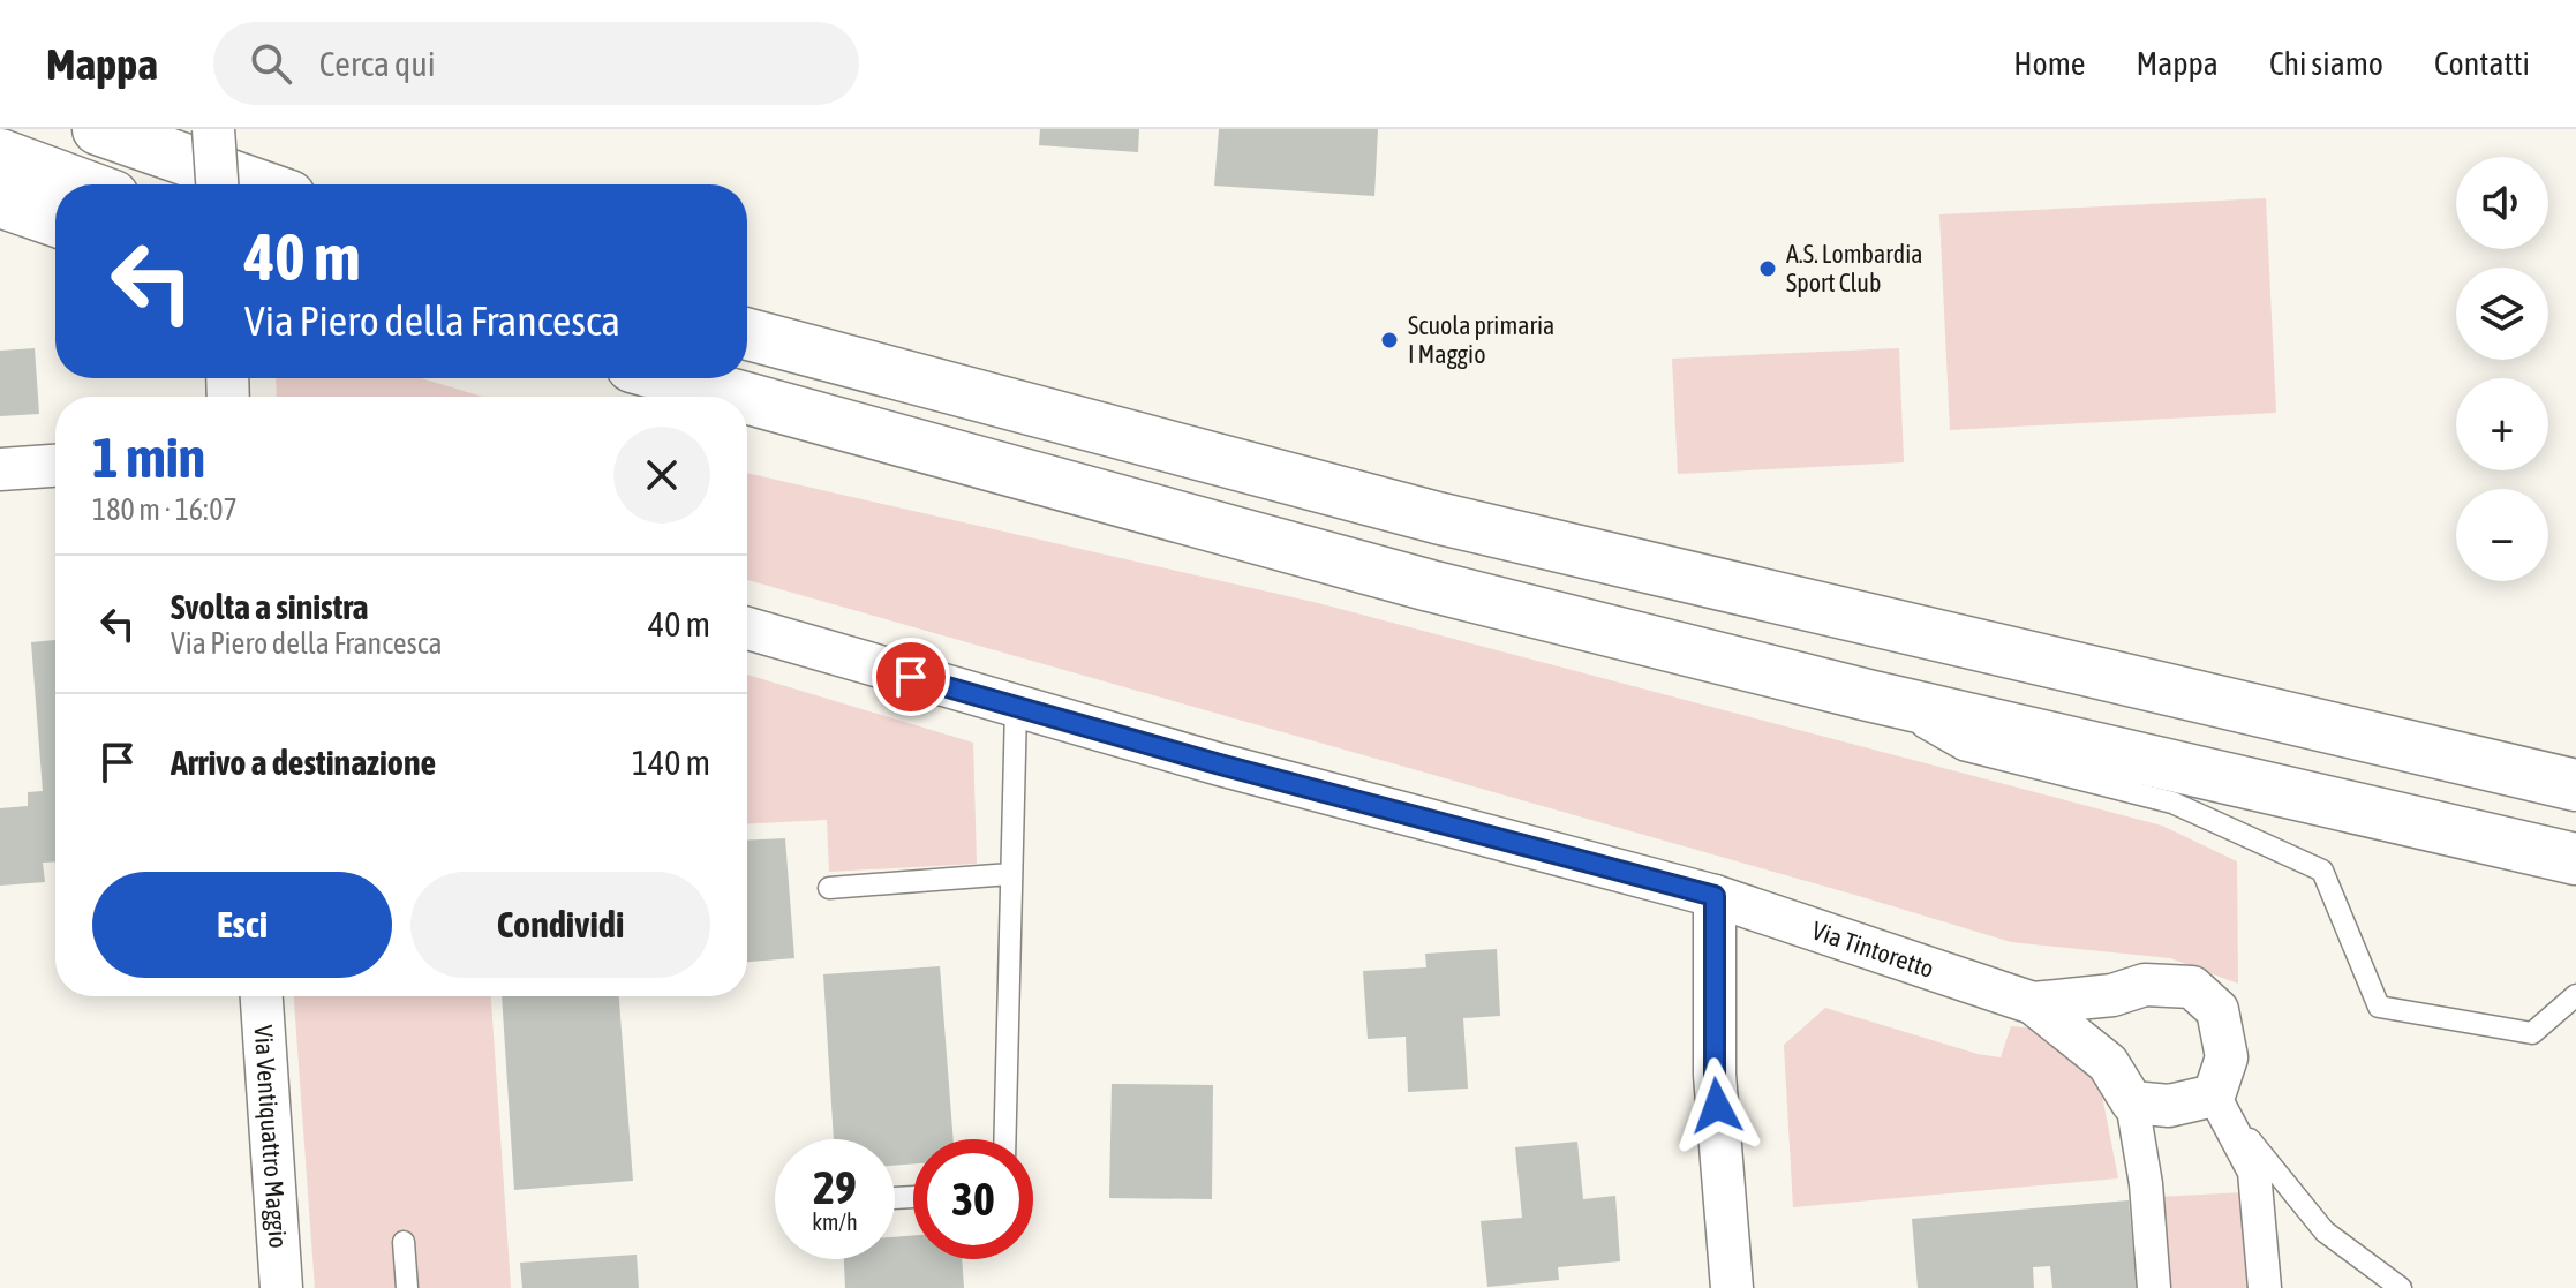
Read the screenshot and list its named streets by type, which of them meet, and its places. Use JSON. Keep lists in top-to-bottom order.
{
  "streets": {
    "street": ["Via Tintoretto", "Via Ventiquattro Maggio"]
  },
  "places": ["A.S. Lombardia Sport Club", "Scuola primaria I Maggio"],
  "page": {
    "header": "Mappa",
    "search": "Cerca qui",
    "nav": [
      "Home",
      "Mappa",
      "Chi siamo",
      "Contatti"
    ],
    "map_buttons": ["+", "−"],
    "turn": ["40 m", "Via Piero della Francesca"],
    "heading": ["1 min", "180 m · 16:07"],
    "list": [
      {
        "name": "Svolta a sinistra",
        "note": "Via Piero della Francesca",
        "value": "40 m"
      },
      {
        "name": "Arrivo a destinazione",
        "value": "140 m"
      }
    ],
    "buttons": ["Esci", "Condividi"],
    "speed": "29 km/h",
    "limit": "30"
  }
}
